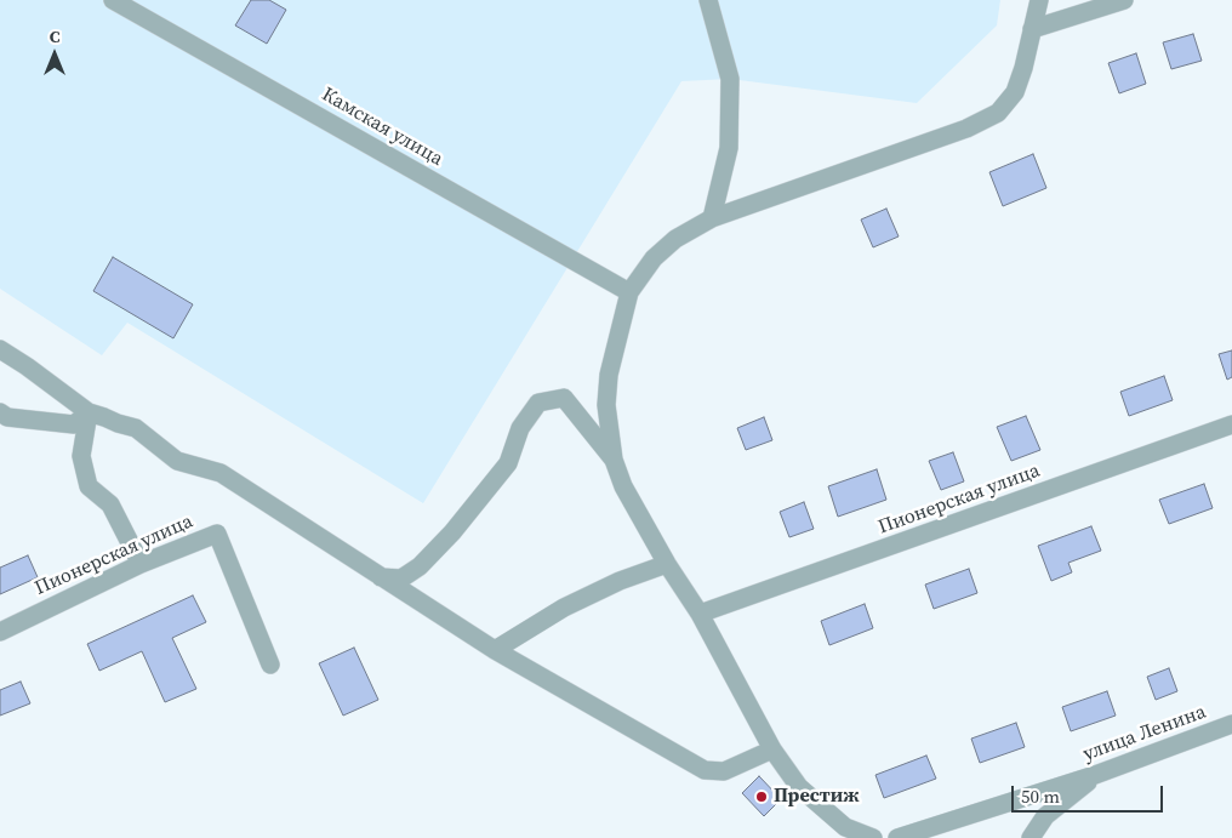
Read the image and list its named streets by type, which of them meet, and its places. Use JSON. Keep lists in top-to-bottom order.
{
  "streets": {
    "street": ["Камская улица", "Пионерская улица", "улица Ленина"]
  },
  "places": ["Престиж"],
  "scale_bar": "50 m",
  "north": "top"
}
